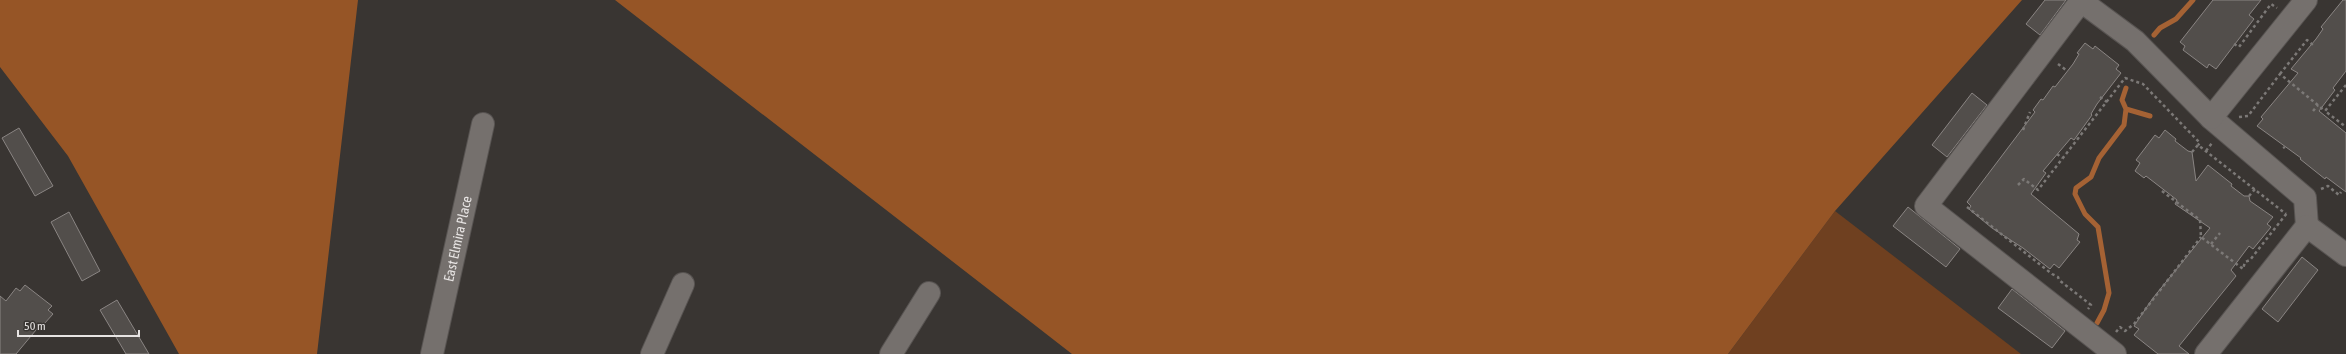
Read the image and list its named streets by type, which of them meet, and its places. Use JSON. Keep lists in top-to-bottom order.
{
  "streets": {
    "street": ["East Elmira Place"]
  },
  "scale_bar": "50 m"
}
